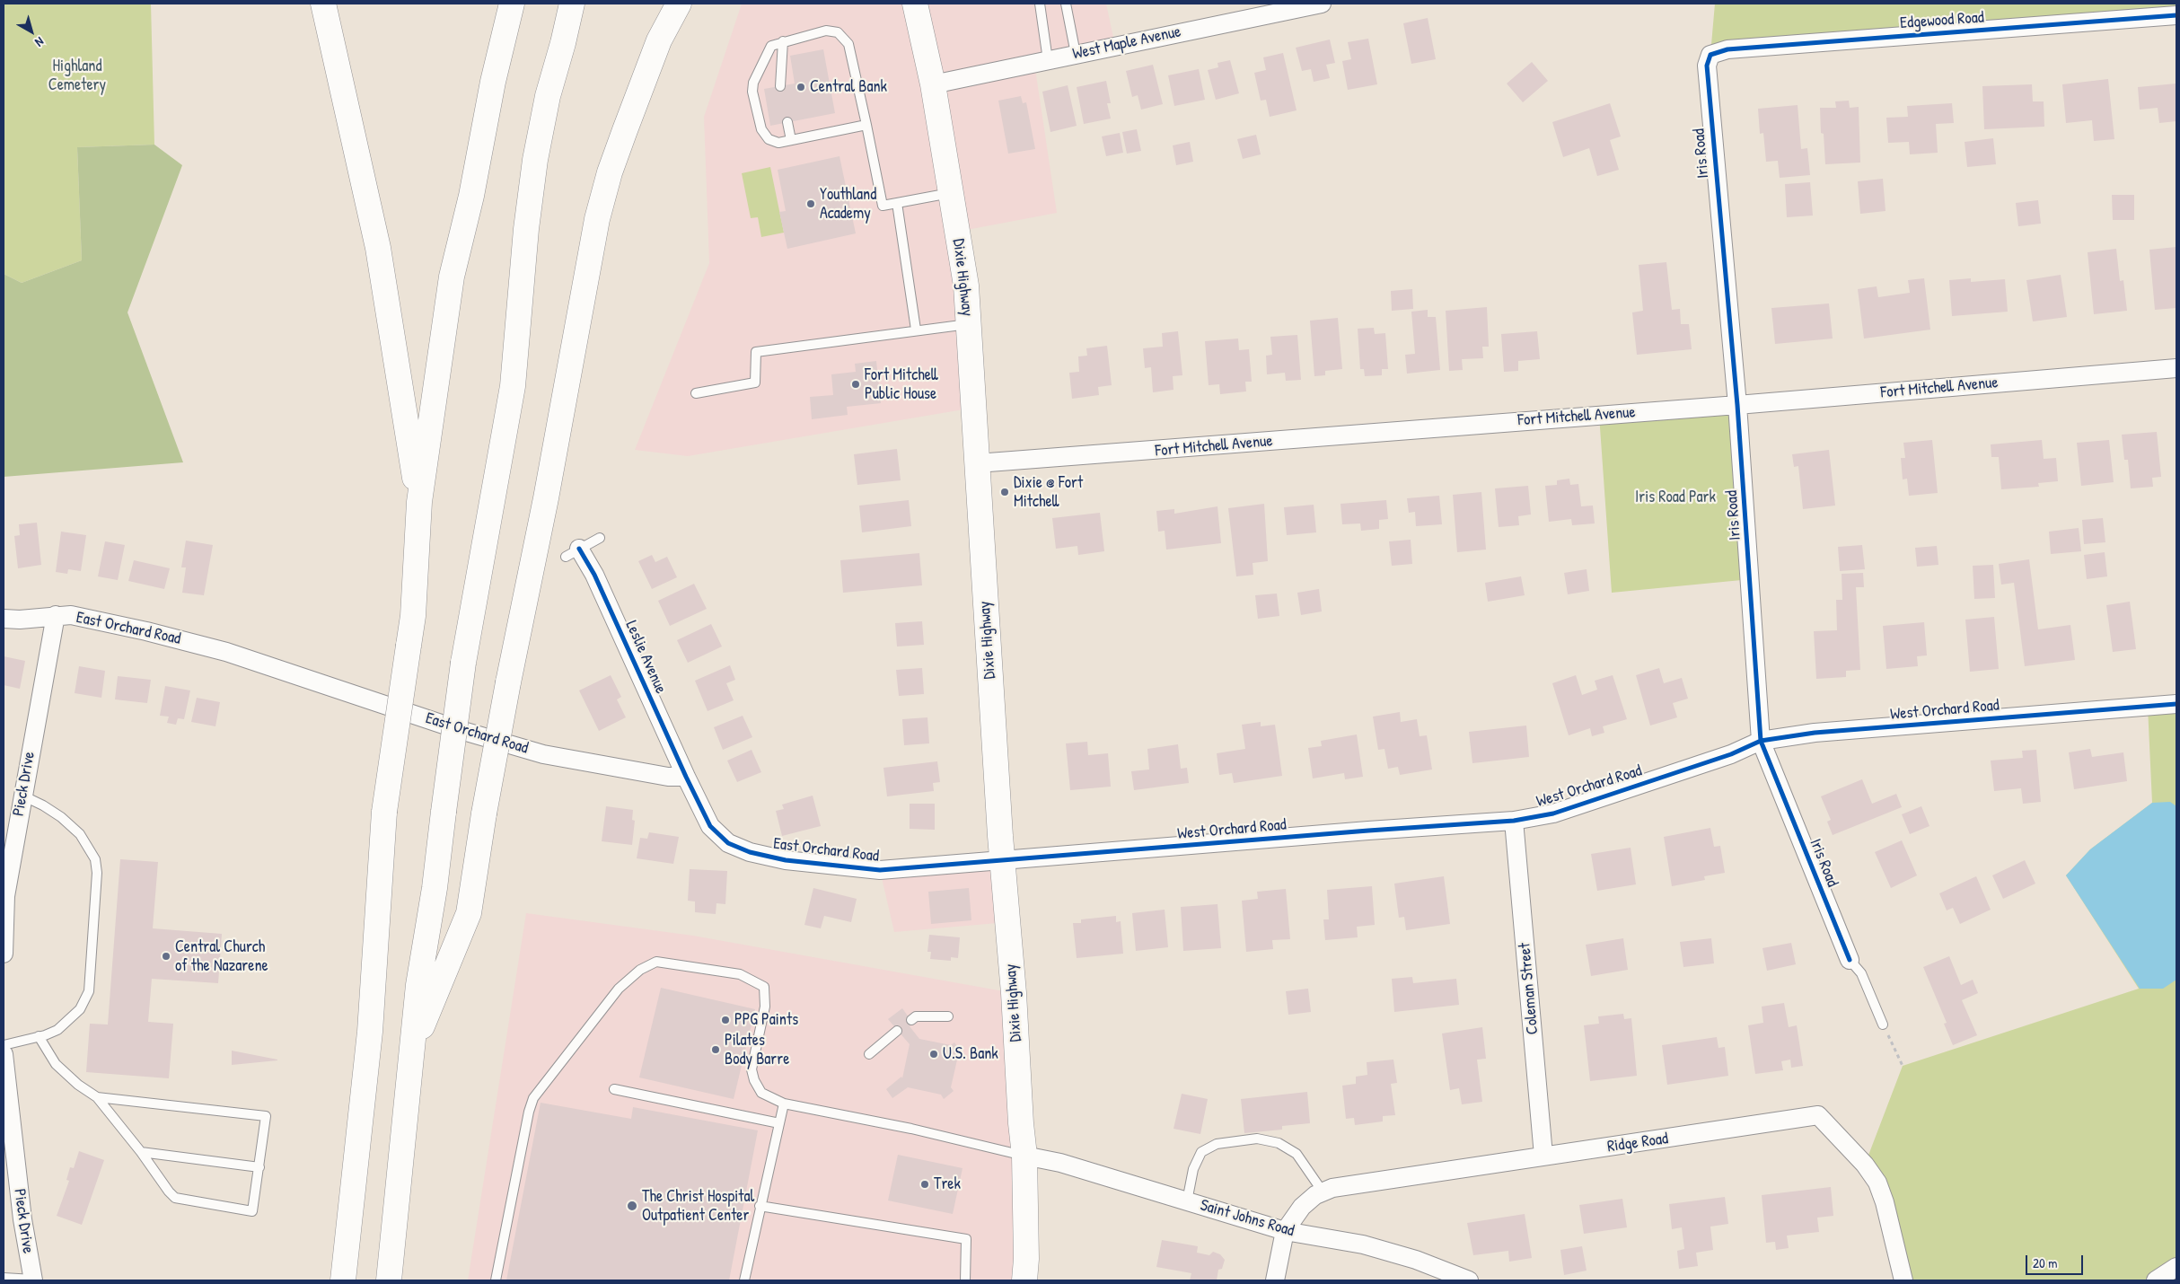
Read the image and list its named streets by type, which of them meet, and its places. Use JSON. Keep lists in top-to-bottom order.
{
  "streets": {
    "main road": ["Dixie Highway"],
    "street": [
      "Edgewood Road",
      "West Maple Avenue",
      "Iris Road",
      "Fort Mitchell Avenue",
      "East Orchard Road",
      "Leslie Avenue",
      "West Orchard Road",
      "Pieck Drive",
      "Coleman Street",
      "Ridge Road",
      "Saint Johns Road"
    ]
  },
  "crossings": [
    ["Edgewood Road", "Iris Road"],
    ["West Maple Avenue", "Dixie Highway"],
    ["Iris Road", "Fort Mitchell Avenue"],
    ["Iris Road", "West Orchard Road"],
    ["Dixie Highway", "Fort Mitchell Avenue"],
    ["Dixie Highway", "East Orchard Road"],
    ["Dixie Highway", "West Orchard Road"],
    ["Dixie Highway", "Saint Johns Road"],
    ["East Orchard Road", "Leslie Avenue"],
    ["East Orchard Road", "West Orchard Road"],
    ["East Orchard Road", "Pieck Drive"],
    ["West Orchard Road", "Coleman Street"],
    ["Coleman Street", "Ridge Road"],
    ["Ridge Road", "Saint Johns Road"]
  ],
  "parks": ["Highland Cemetery", "Iris Road Park"],
  "places": [
    "Central Bank",
    "Youthland Academy",
    "Fort Mitchell Public House",
    "Dixie @ Fort Mitchell",
    "Central Church of the Nazarene",
    "PPG Paints",
    "Pilates Body Barre",
    "U.S. Bank",
    "Trek",
    "The Christ Hospital Outpatient Center"
  ],
  "scale_bar": "20 m",
  "north": "bottom right"
}
